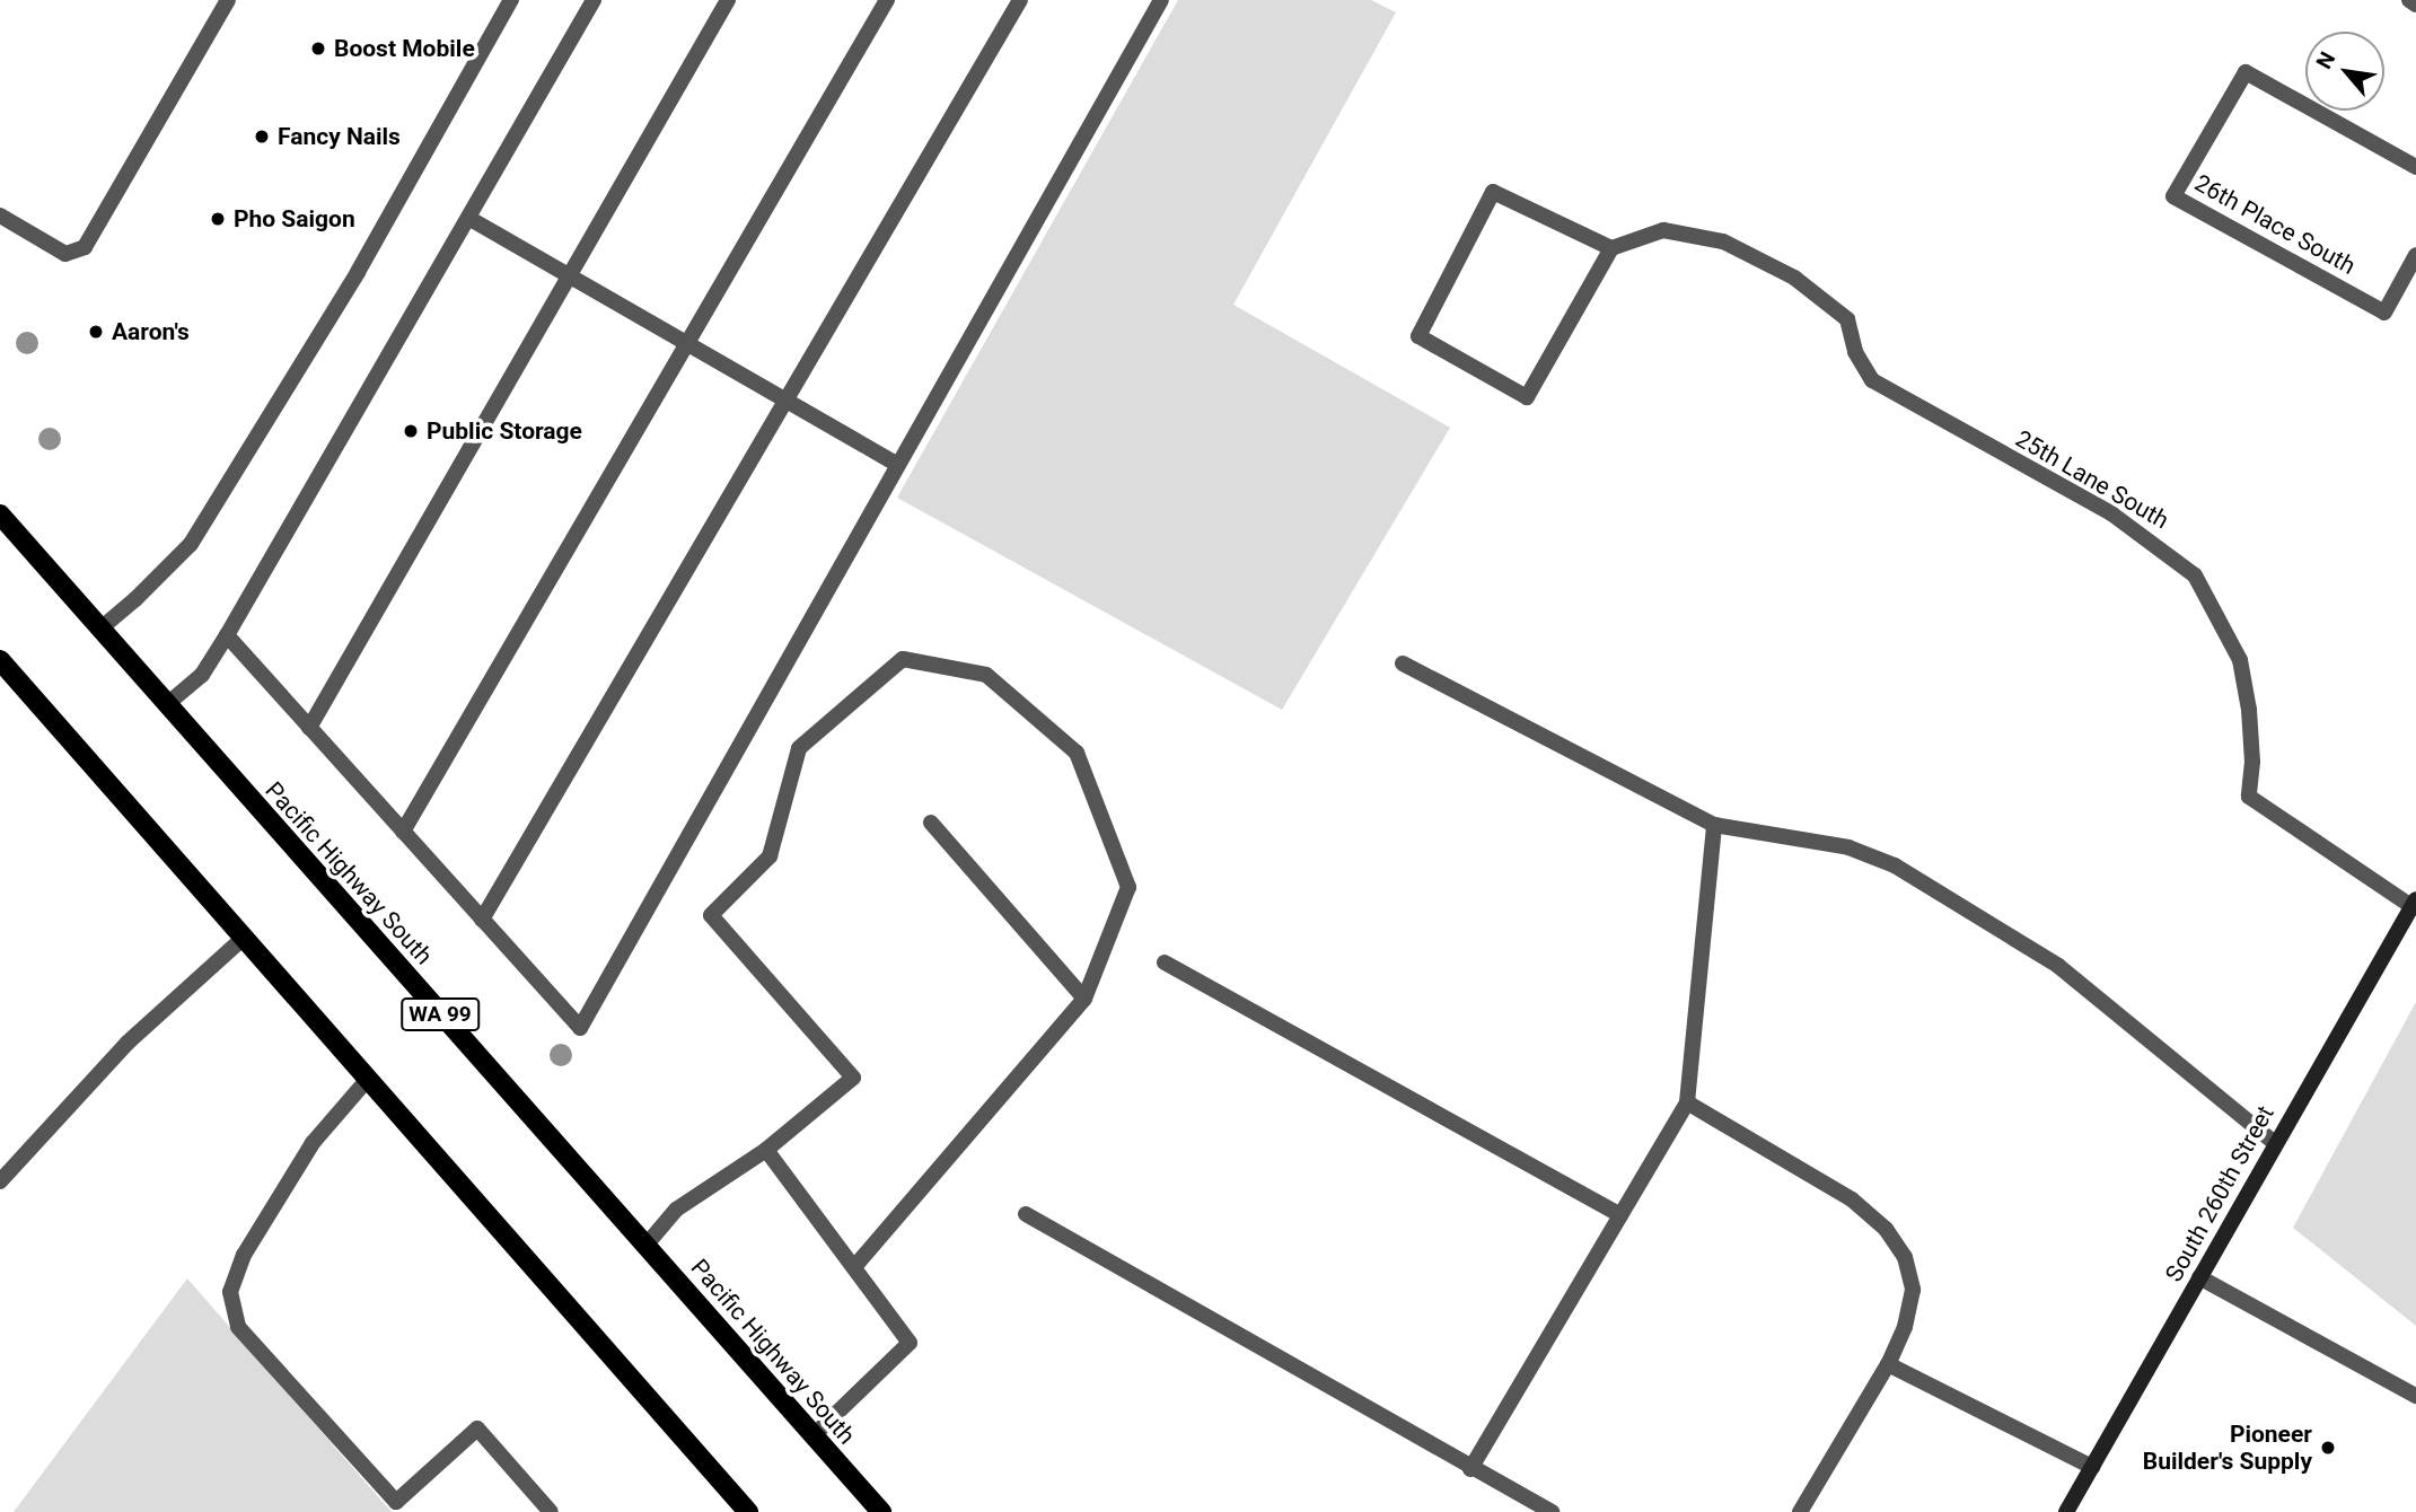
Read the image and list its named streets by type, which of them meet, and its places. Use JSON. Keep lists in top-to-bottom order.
{
  "streets": {
    "main road": ["Pacific Highway South", "WA 99", "South 260th Street"],
    "street": ["26th Place South", "25th Lane South"]
  },
  "crossings": [
    ["25th Lane South", "South 260th Street"]
  ],
  "places": [
    "Boost Mobile",
    "Fancy Nails",
    "Pho Saigon",
    "Aaron's",
    "Public Storage",
    "Pioneer Builder's Supply"
  ],
  "north": "top left"
}
